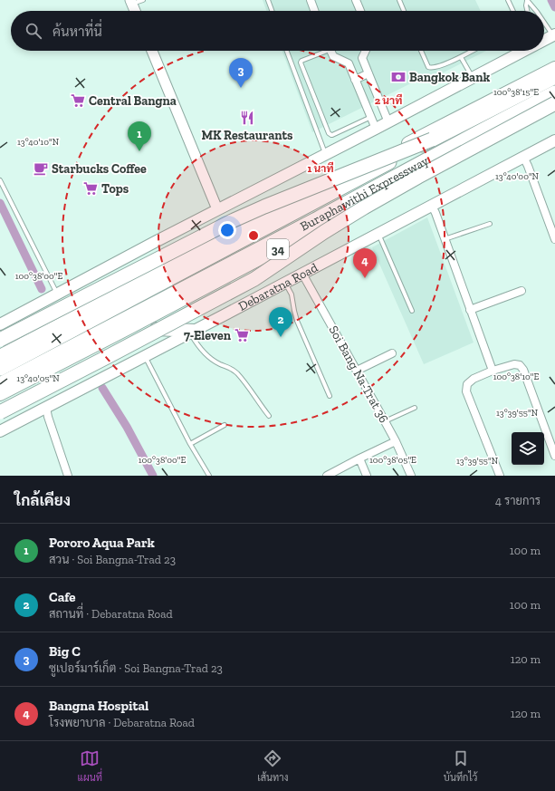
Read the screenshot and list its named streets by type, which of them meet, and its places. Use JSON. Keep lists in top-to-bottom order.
{
  "streets": {
    "highway": ["Buraphawithi Expressway", "34"],
    "main road": ["Debaratna Road"],
    "street": ["Soi Bang Na-Trat 36"]
  },
  "crossings": [
    ["Debaratna Road", "Soi Bang Na-Trat 36"]
  ],
  "places": {
    "bank": ["Bangkok Bank"],
    "supermarket": ["Central Bangna", "Tops", "7-Eleven"],
    "restaurant": ["MK Restaurants"],
    "cafe": ["Starbucks Coffee"]
  },
  "page": {
    "search": "ค้นหาที่นี่",
    "pins": [
      "3",
      "1",
      "4",
      "2"
    ],
    "heading": ["ใกล้เคียง", "4 รายการ"],
    "list": [
      {
        "mark": "1",
        "name": "Pororo Aqua Park",
        "note": "สวน · Soi Bangna-Trad 23",
        "value": "100 m"
      },
      {
        "mark": "2",
        "name": "Cafe",
        "note": "สถานที่ · Debaratna Road",
        "value": "100 m"
      },
      {
        "mark": "3",
        "name": "Big C",
        "note": "ซูเปอร์มาร์เก็ต · Soi Bangna-Trad 23",
        "value": "120 m"
      },
      {
        "mark": "4",
        "name": "Bangna Hospital",
        "note": "โรงพยาบาล · Debaratna Road",
        "value": "120 m"
      }
    ],
    "nav": ["แผนที่", "เส้นทาง", "บันทึกไว้"]
  },
  "coordinates": [
    "100°38'15\"E",
    "13°40'10\"N",
    "13°40'00\"N",
    "100°38'00\"E",
    "100°38'10\"E",
    "13°40'05\"N",
    "13°39'55\"N",
    "100°38'05\"E"
  ],
  "rings": ["2 นาที", "1 นาที"]
}
